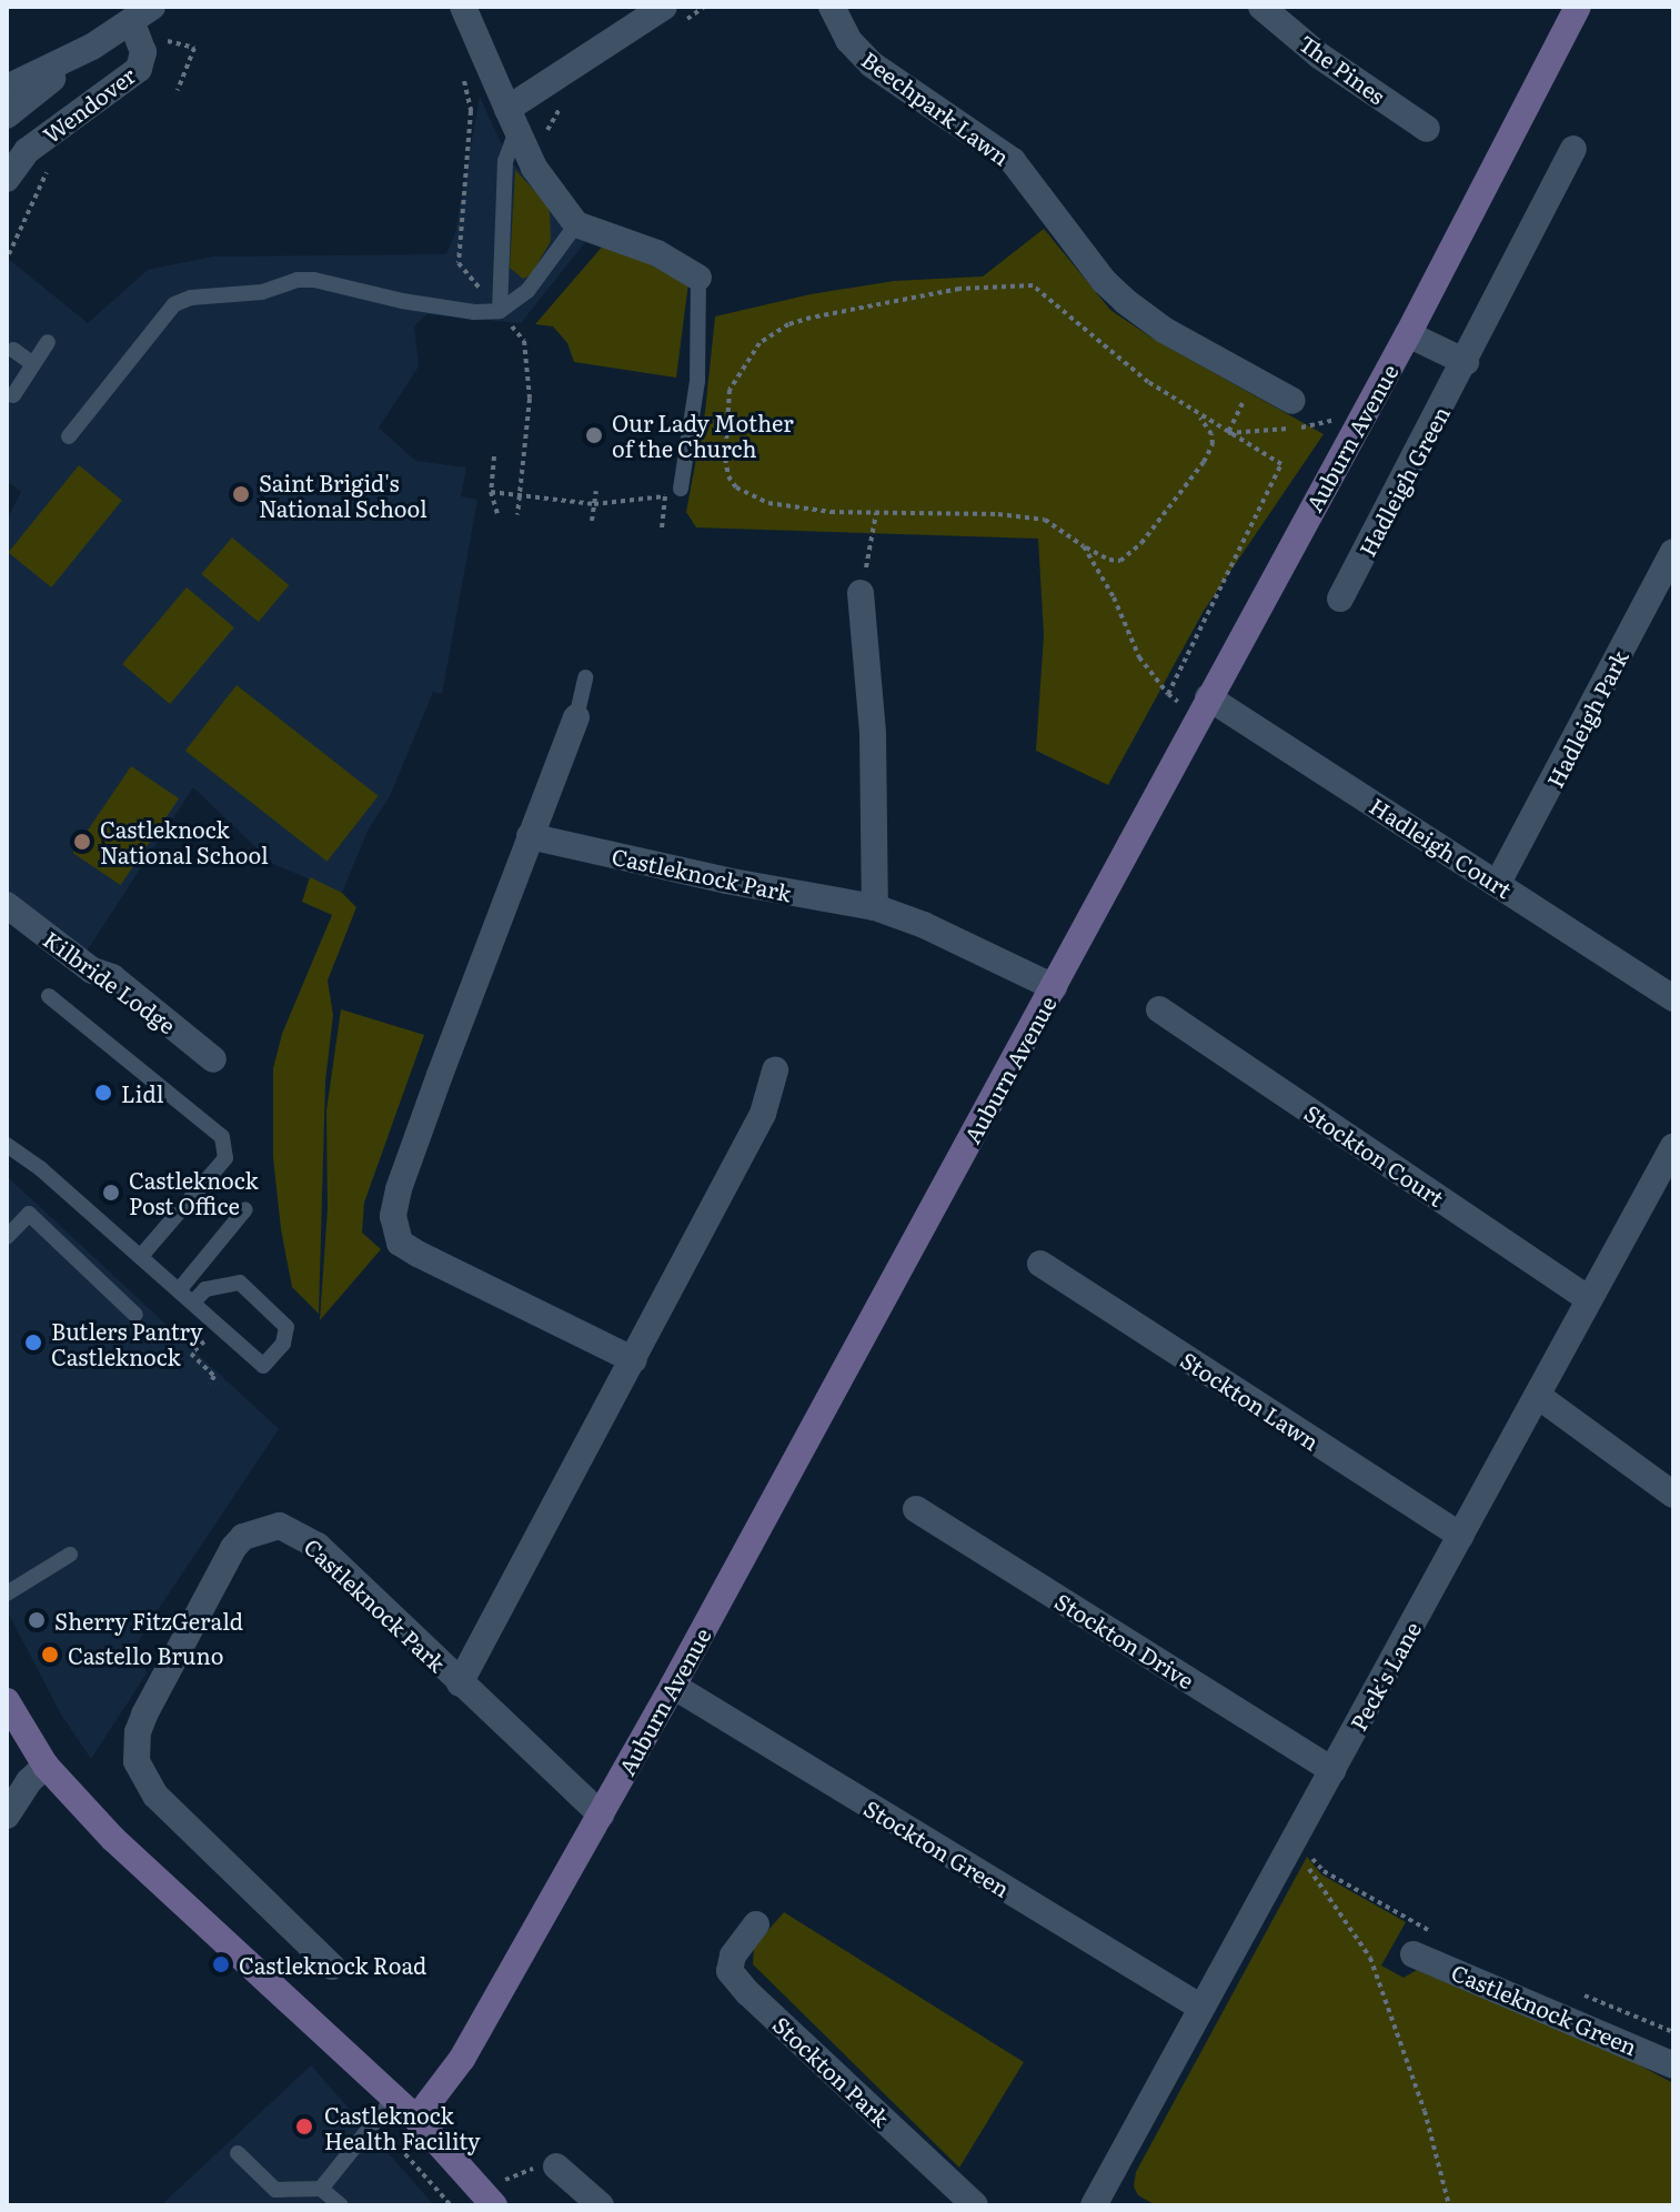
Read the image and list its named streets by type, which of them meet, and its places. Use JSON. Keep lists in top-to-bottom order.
{
  "streets": {
    "street": [
      "The Pines",
      "Wendover",
      "Beechpark Lawn",
      "Auburn Avenue",
      "Hadleigh Green",
      "Hadleigh Park",
      "Hadleigh Court",
      "Castleknock Park",
      "Kilbride Lodge",
      "Stockton Court",
      "Stockton Lawn",
      "Stockton Drive",
      "Peck's Lane",
      "Stockton Green",
      "Castleknock Green",
      "Stockton Park"
    ]
  },
  "crossings": [
    ["Auburn Avenue", "Hadleigh Court"],
    ["Auburn Avenue", "Castleknock Park"],
    ["Auburn Avenue", "Stockton Green"],
    ["Hadleigh Park", "Hadleigh Court"],
    ["Stockton Court", "Peck's Lane"],
    ["Stockton Lawn", "Peck's Lane"],
    ["Stockton Drive", "Peck's Lane"],
    ["Peck's Lane", "Stockton Green"]
  ],
  "places": [
    "Our Lady Mother of the Church",
    "Saint Brigid's National School",
    "Castleknock National School",
    "Lidl",
    "Castleknock Post Office",
    "Butlers Pantry Castleknock",
    "Sherry FitzGerald",
    "Castello Bruno",
    "Castleknock Road",
    "Castleknock Health Facility"
  ]
}
